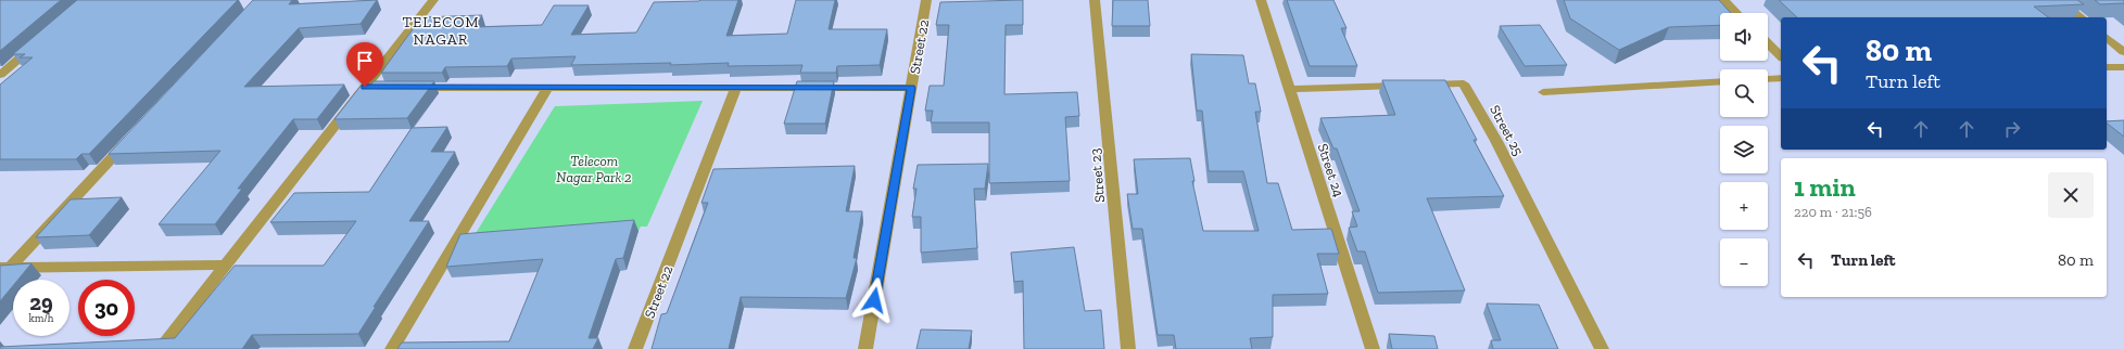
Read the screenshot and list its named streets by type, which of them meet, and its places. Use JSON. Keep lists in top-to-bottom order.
{
  "streets": {
    "street": [
      "Street 22",
      "Street 25",
      "Street 24",
      "Street 23"
    ]
  },
  "crossings": [
    ["Street 25", "Street 24"]
  ],
  "districts": ["TELECOM NAGAR"],
  "parks": ["Telecom Nagar Park 2"],
  "page": {
    "map_buttons": ["+", "−"],
    "turn": ["80 m", "Turn left"],
    "heading": ["1 min", "220 m · 21:56"],
    "list": [
      {
        "name": "Turn left",
        "value": "80 m"
      }
    ],
    "speed": "29 km/h",
    "limit": "30"
  }
}
